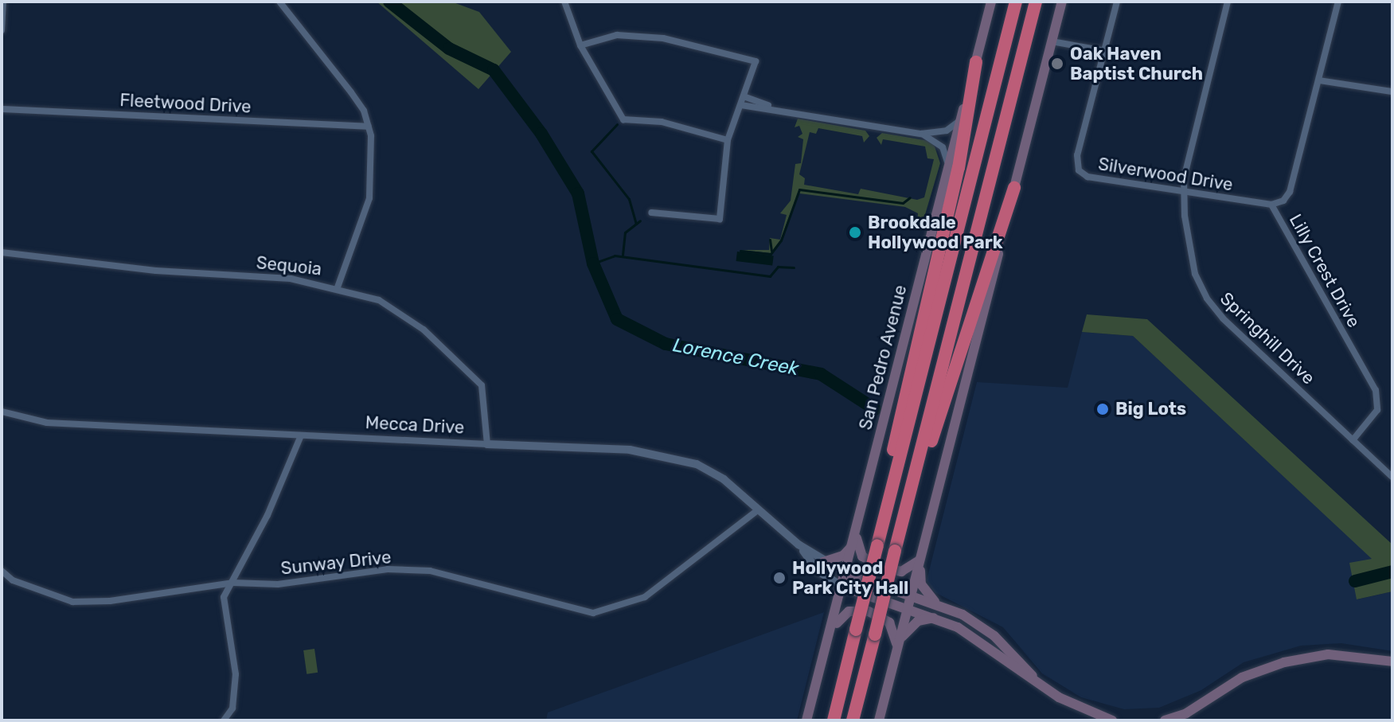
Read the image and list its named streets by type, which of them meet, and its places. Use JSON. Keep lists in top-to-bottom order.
{
  "streets": {
    "main road": ["San Pedro Avenue", "Mecca Drive"],
    "street": [
      "Fleetwood Drive",
      "Silverwood Drive",
      "Sequoia",
      "Lilly Crest Drive",
      "Springhill Drive",
      "Sunway Drive"
    ]
  },
  "crossings": [
    ["Silverwood Drive", "Lilly Crest Drive"],
    ["Silverwood Drive", "Springhill Drive"],
    ["Sequoia", "Mecca Drive"],
    ["Lilly Crest Drive", "Springhill Drive"],
    ["San Pedro Avenue", "Mecca Drive"],
    ["Mecca Drive", "Sunway Drive"]
  ],
  "water": ["Lorence Creek"],
  "places": [
    "Oak Haven Baptist Church",
    "Brookdale Hollywood Park",
    "Big Lots",
    "Hollywood Park City Hall"
  ]
}
